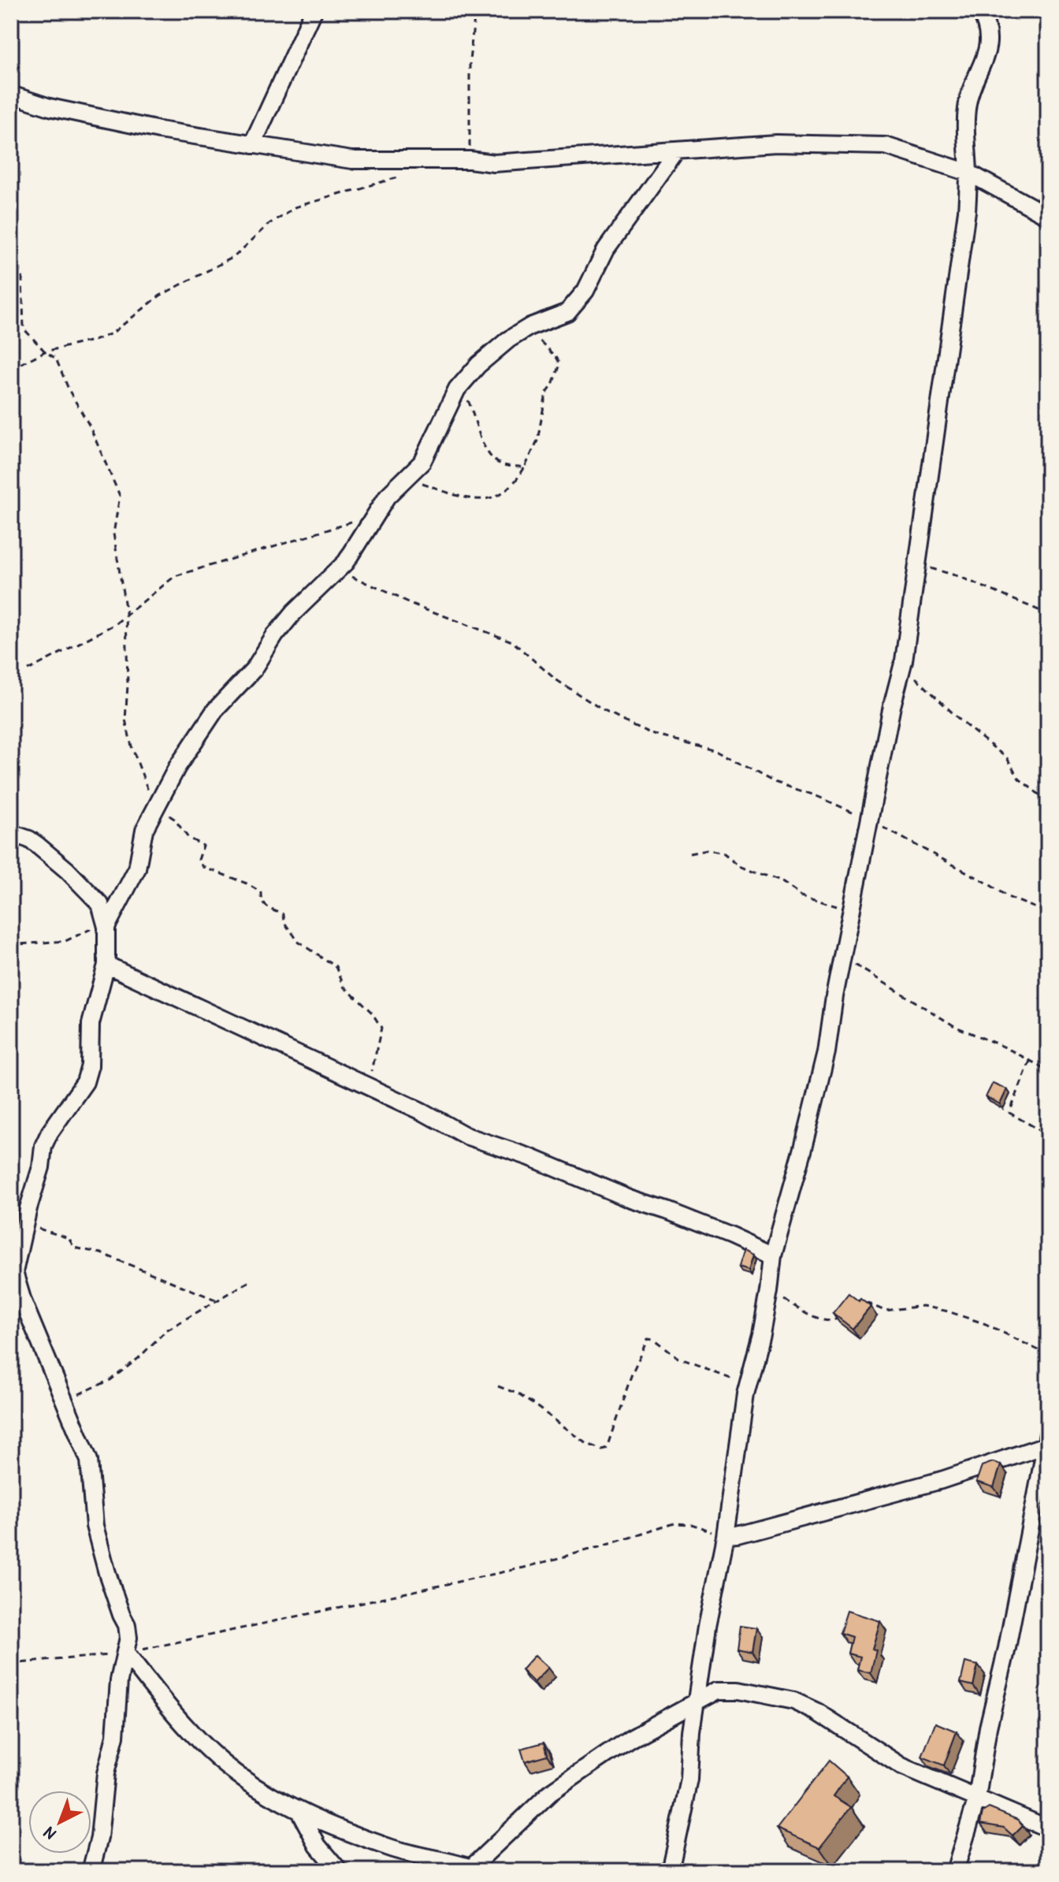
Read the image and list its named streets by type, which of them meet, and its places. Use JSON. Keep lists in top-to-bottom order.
{
  "north": "bottom left"
}
